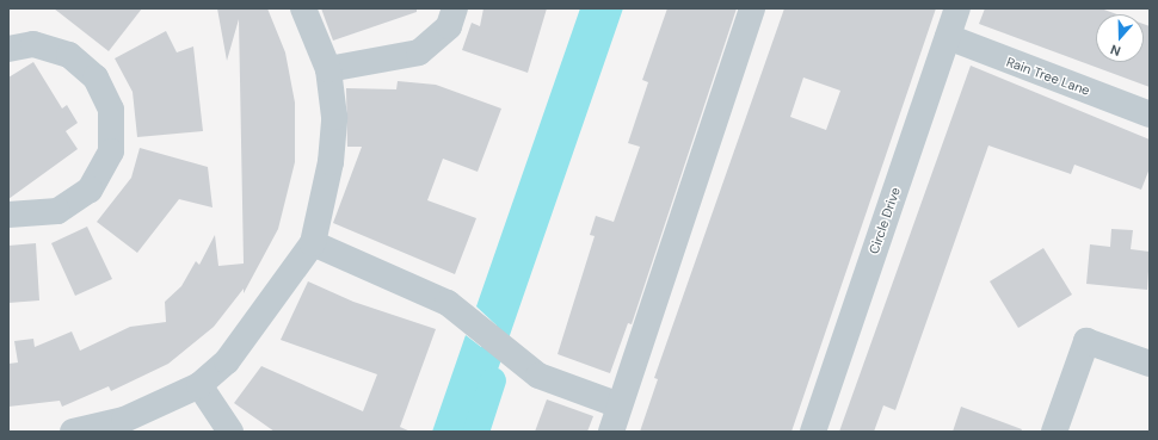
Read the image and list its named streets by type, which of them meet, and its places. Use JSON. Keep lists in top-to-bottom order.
{
  "streets": {
    "street": ["Rain Tree Lane", "Circle Drive"]
  },
  "crossings": [
    ["Rain Tree Lane", "Circle Drive"]
  ],
  "north": "bottom"
}
